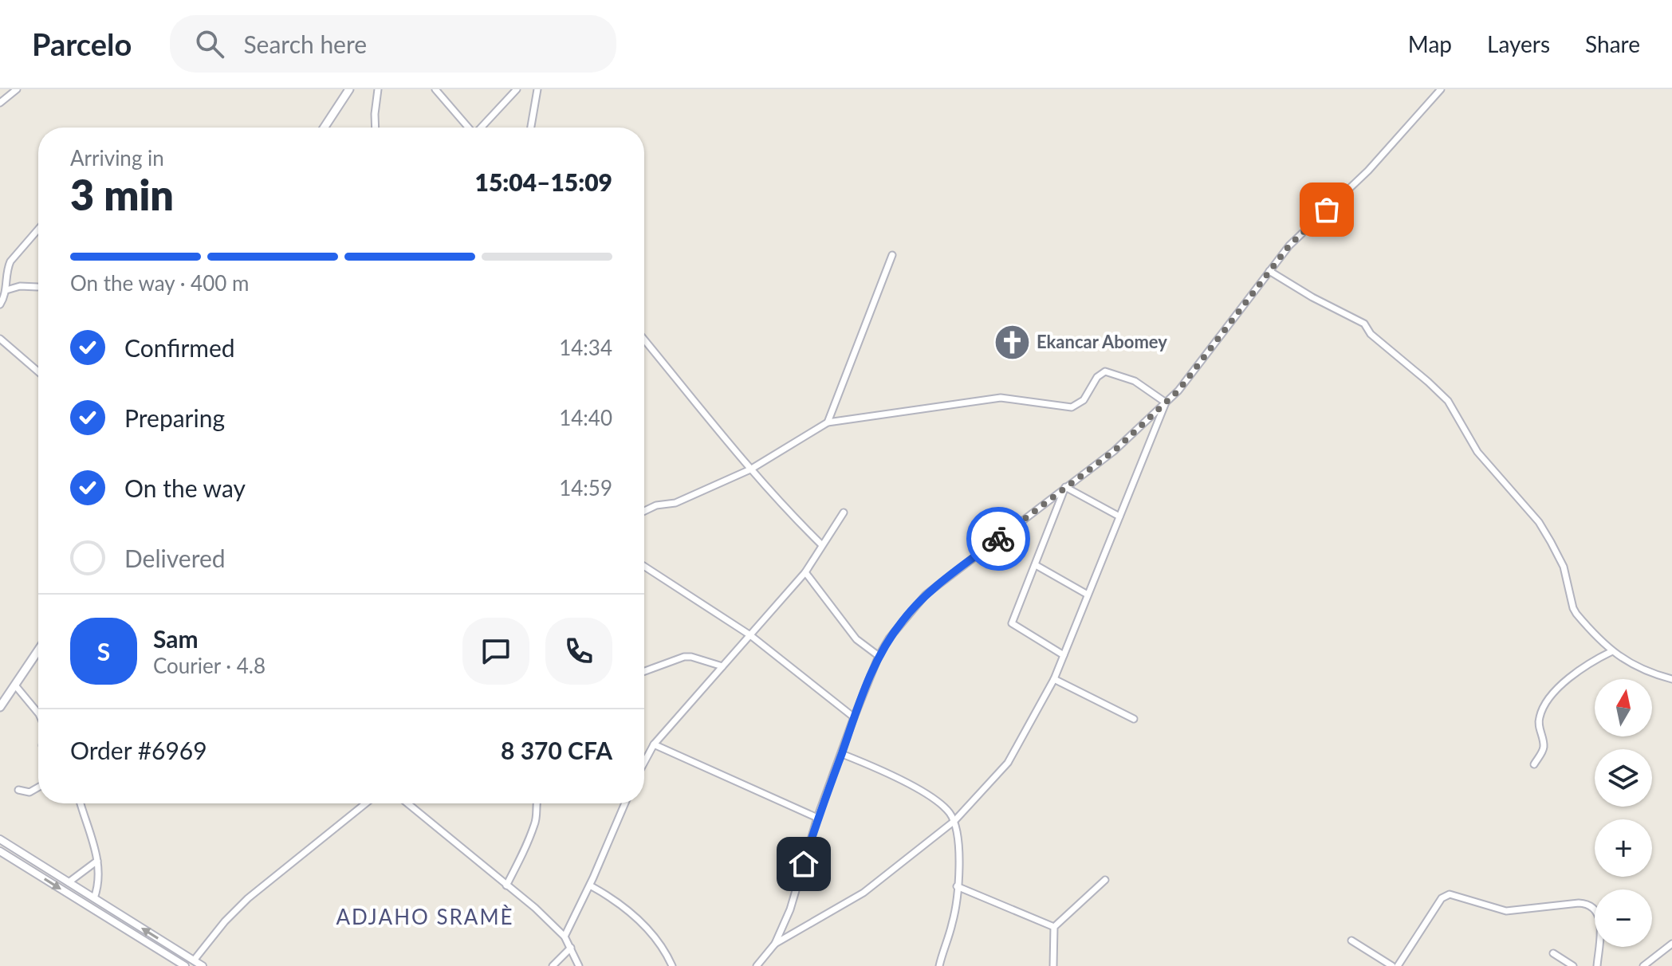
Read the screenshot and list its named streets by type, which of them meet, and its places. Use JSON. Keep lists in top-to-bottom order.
{
  "districts": ["ADJAHO SRAMÈ"],
  "places": {
    "church": ["Ekancar Abomey"]
  },
  "north": "top",
  "page": {
    "header": "Parcelo",
    "search": "Search here",
    "nav": ["Map", "Layers", "Share"],
    "heading": ["3 min", "Arriving in", "15:04–15:09"],
    "panel": [
      "Sam",
      "Courier · 4.8",
      "Order #6969",
      "8 370 CFA"
    ],
    "bar": "On the way · 400 m",
    "list": [
      ["Confirmed", "14:34"],
      ["Preparing", "14:40"],
      ["On the way", "14:59"],
      "Delivered"
    ],
    "round": "S",
    "map_buttons": ["+", "−"]
  }
}
